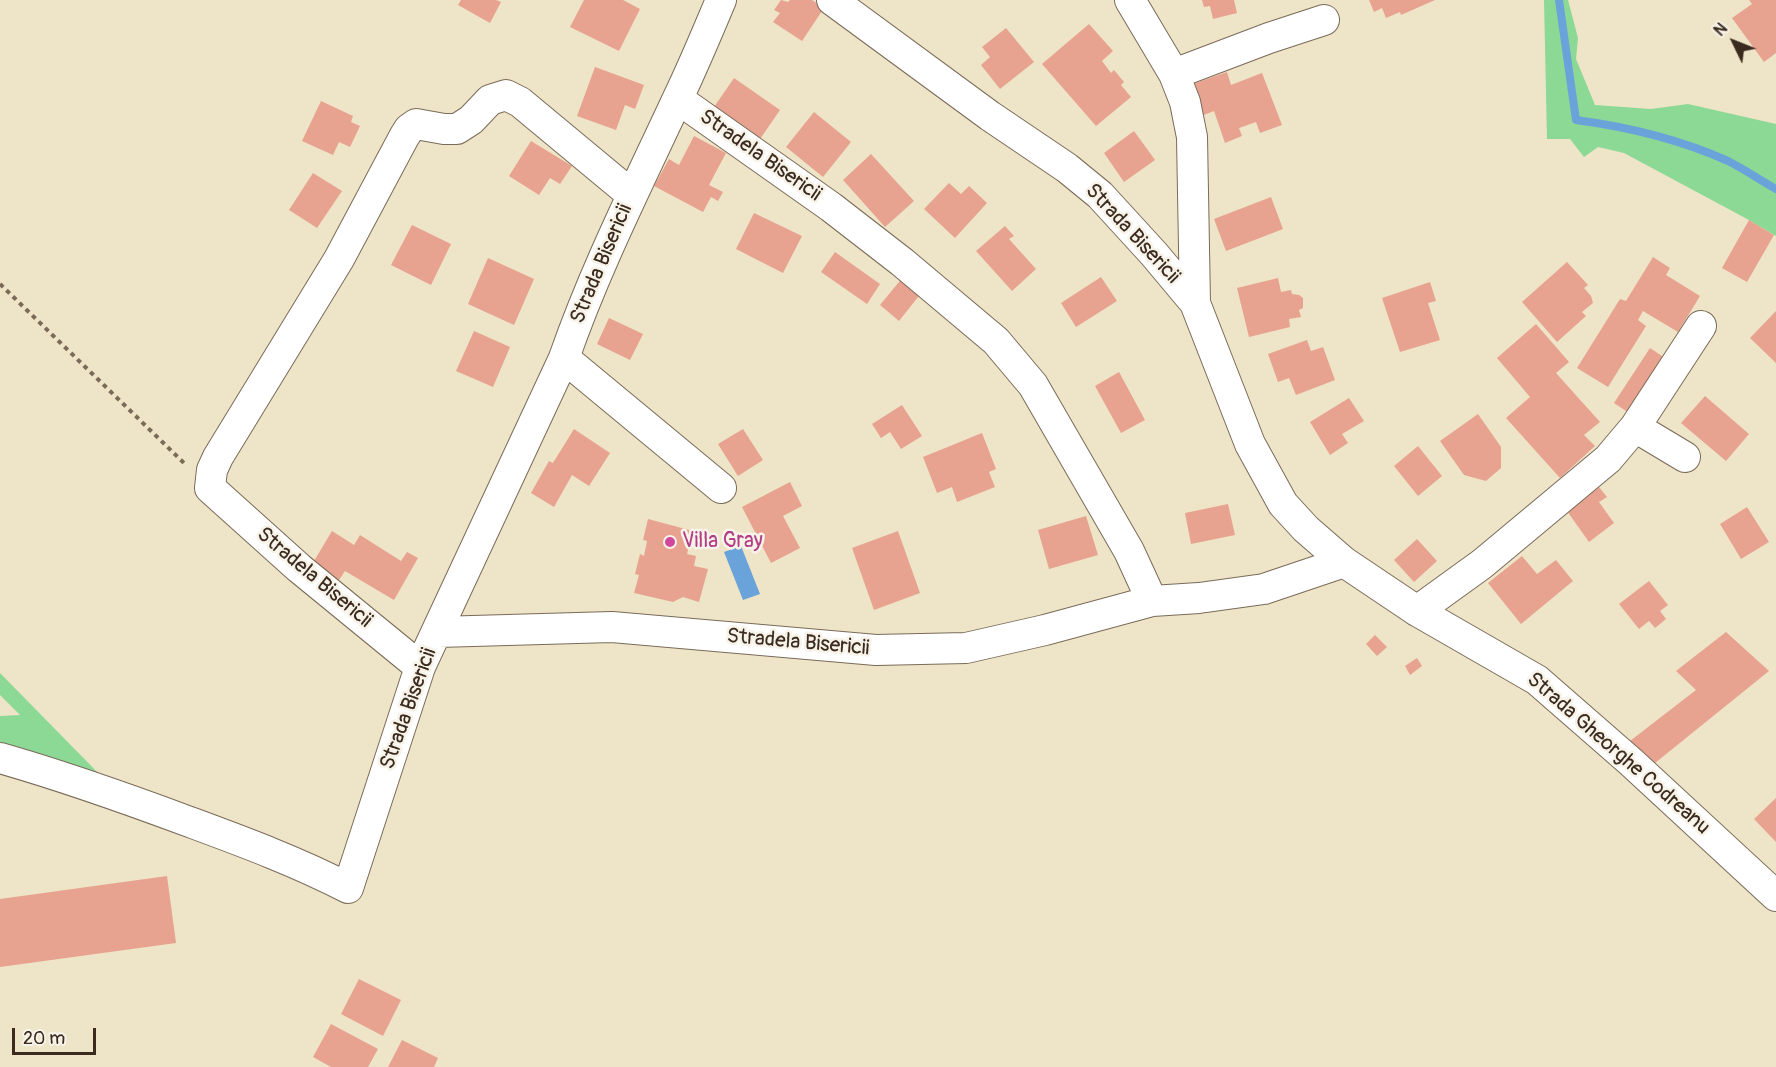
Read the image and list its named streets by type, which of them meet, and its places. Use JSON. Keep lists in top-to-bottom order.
{
  "streets": {
    "street": ["Stradela Bisericii", "Strada Bisericii", "Strada Gheorghe Codreanu"]
  },
  "crossings": [
    ["Stradela Bisericii", "Strada Bisericii"],
    ["Stradela Bisericii", "Strada Gheorghe Codreanu"],
    ["Strada Bisericii", "Strada Gheorghe Codreanu"]
  ],
  "places": ["Villa Gray"],
  "scale_bar": "20 m",
  "north": "top left"
}
